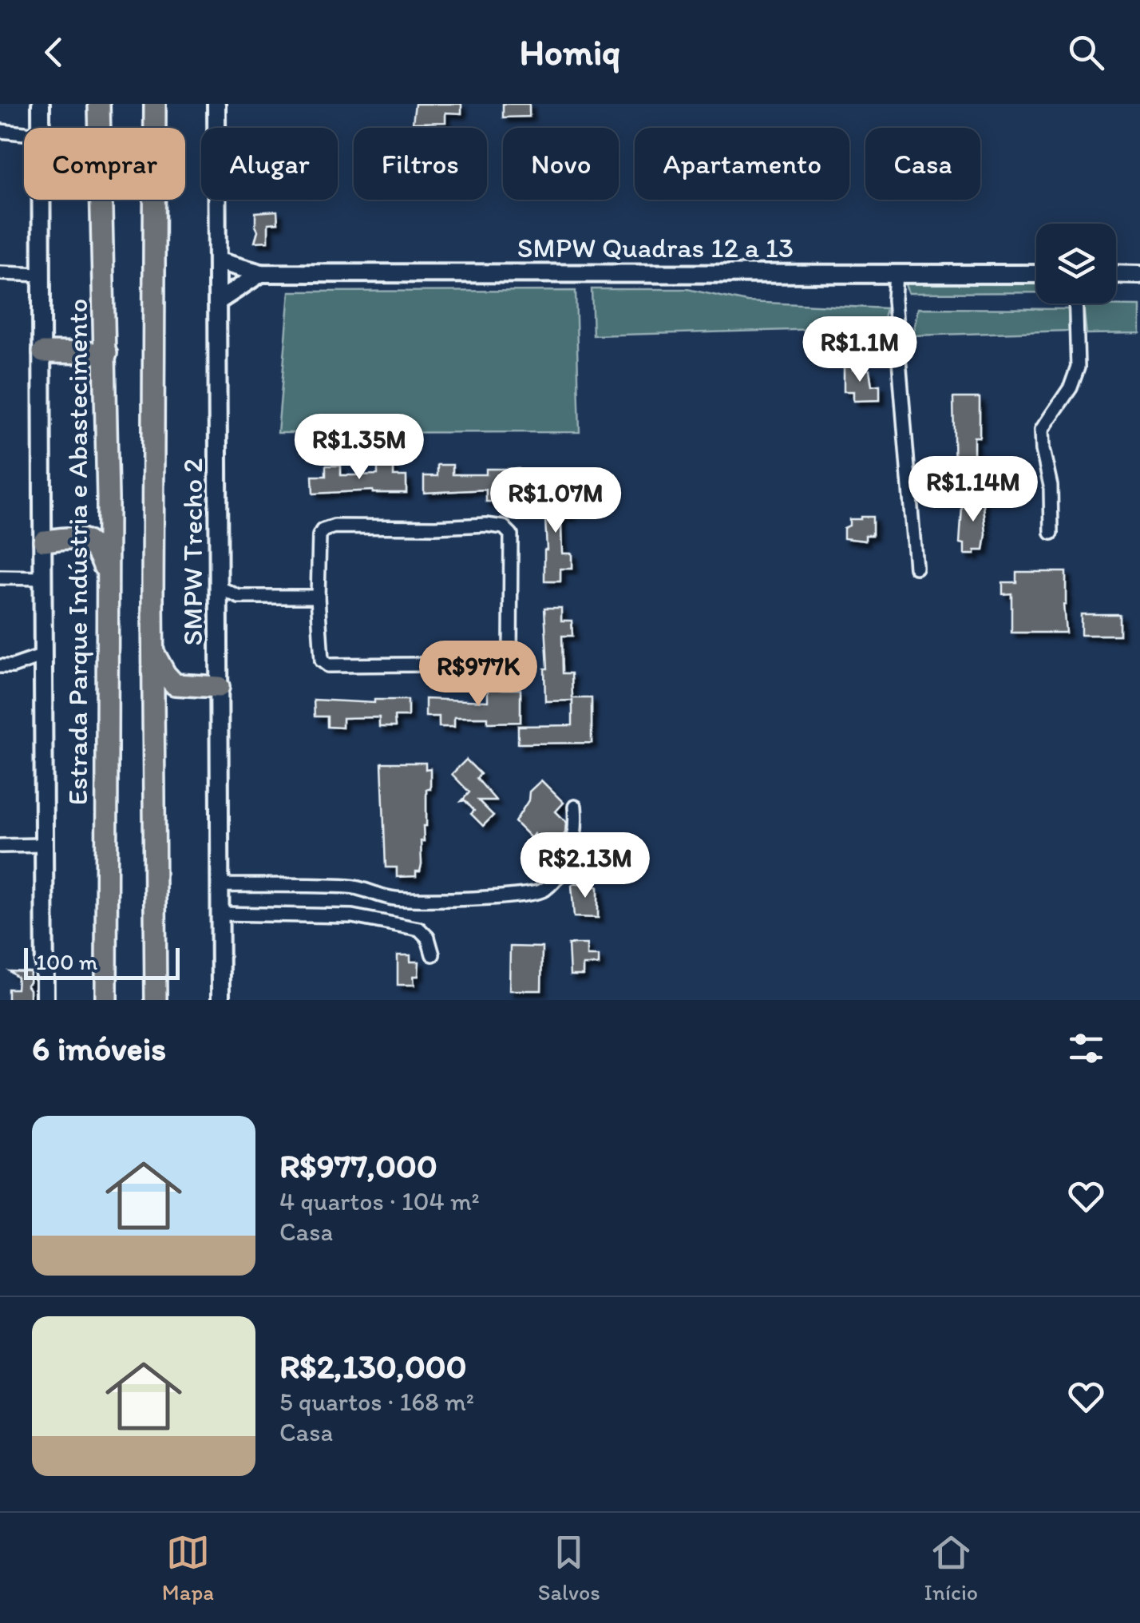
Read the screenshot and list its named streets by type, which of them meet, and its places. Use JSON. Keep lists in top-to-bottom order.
{
  "streets": {
    "highway": ["Estrada Parque Indústria e Abastecimento"],
    "street": ["SMPW Quadras 12 a 13", "SMPW Trecho 2"]
  },
  "crossings": [
    ["SMPW Quadras 12 a 13", "SMPW Trecho 2"]
  ],
  "scale_bar": "100 m",
  "page": {
    "header": "Homiq",
    "chip": [
      "Comprar",
      "Alugar",
      "Filtros",
      "Novo",
      "Apartamento",
      "Casa"
    ],
    "price": [
      "R$1.1M",
      "R$1.35M",
      "R$1.14M",
      "R$1.07M",
      "R$977K",
      "R$2.13M"
    ],
    "scale": "100 m",
    "heading": "6 imóveis",
    "list": [
      {
        "name": "R$977,000",
        "note": "4 quartos · 104 m² · Casa"
      },
      {
        "name": "R$2,130,000",
        "note": "5 quartos · 168 m² · Casa"
      }
    ],
    "tabs": ["Mapa", "Salvos", "Início"]
  }
}
